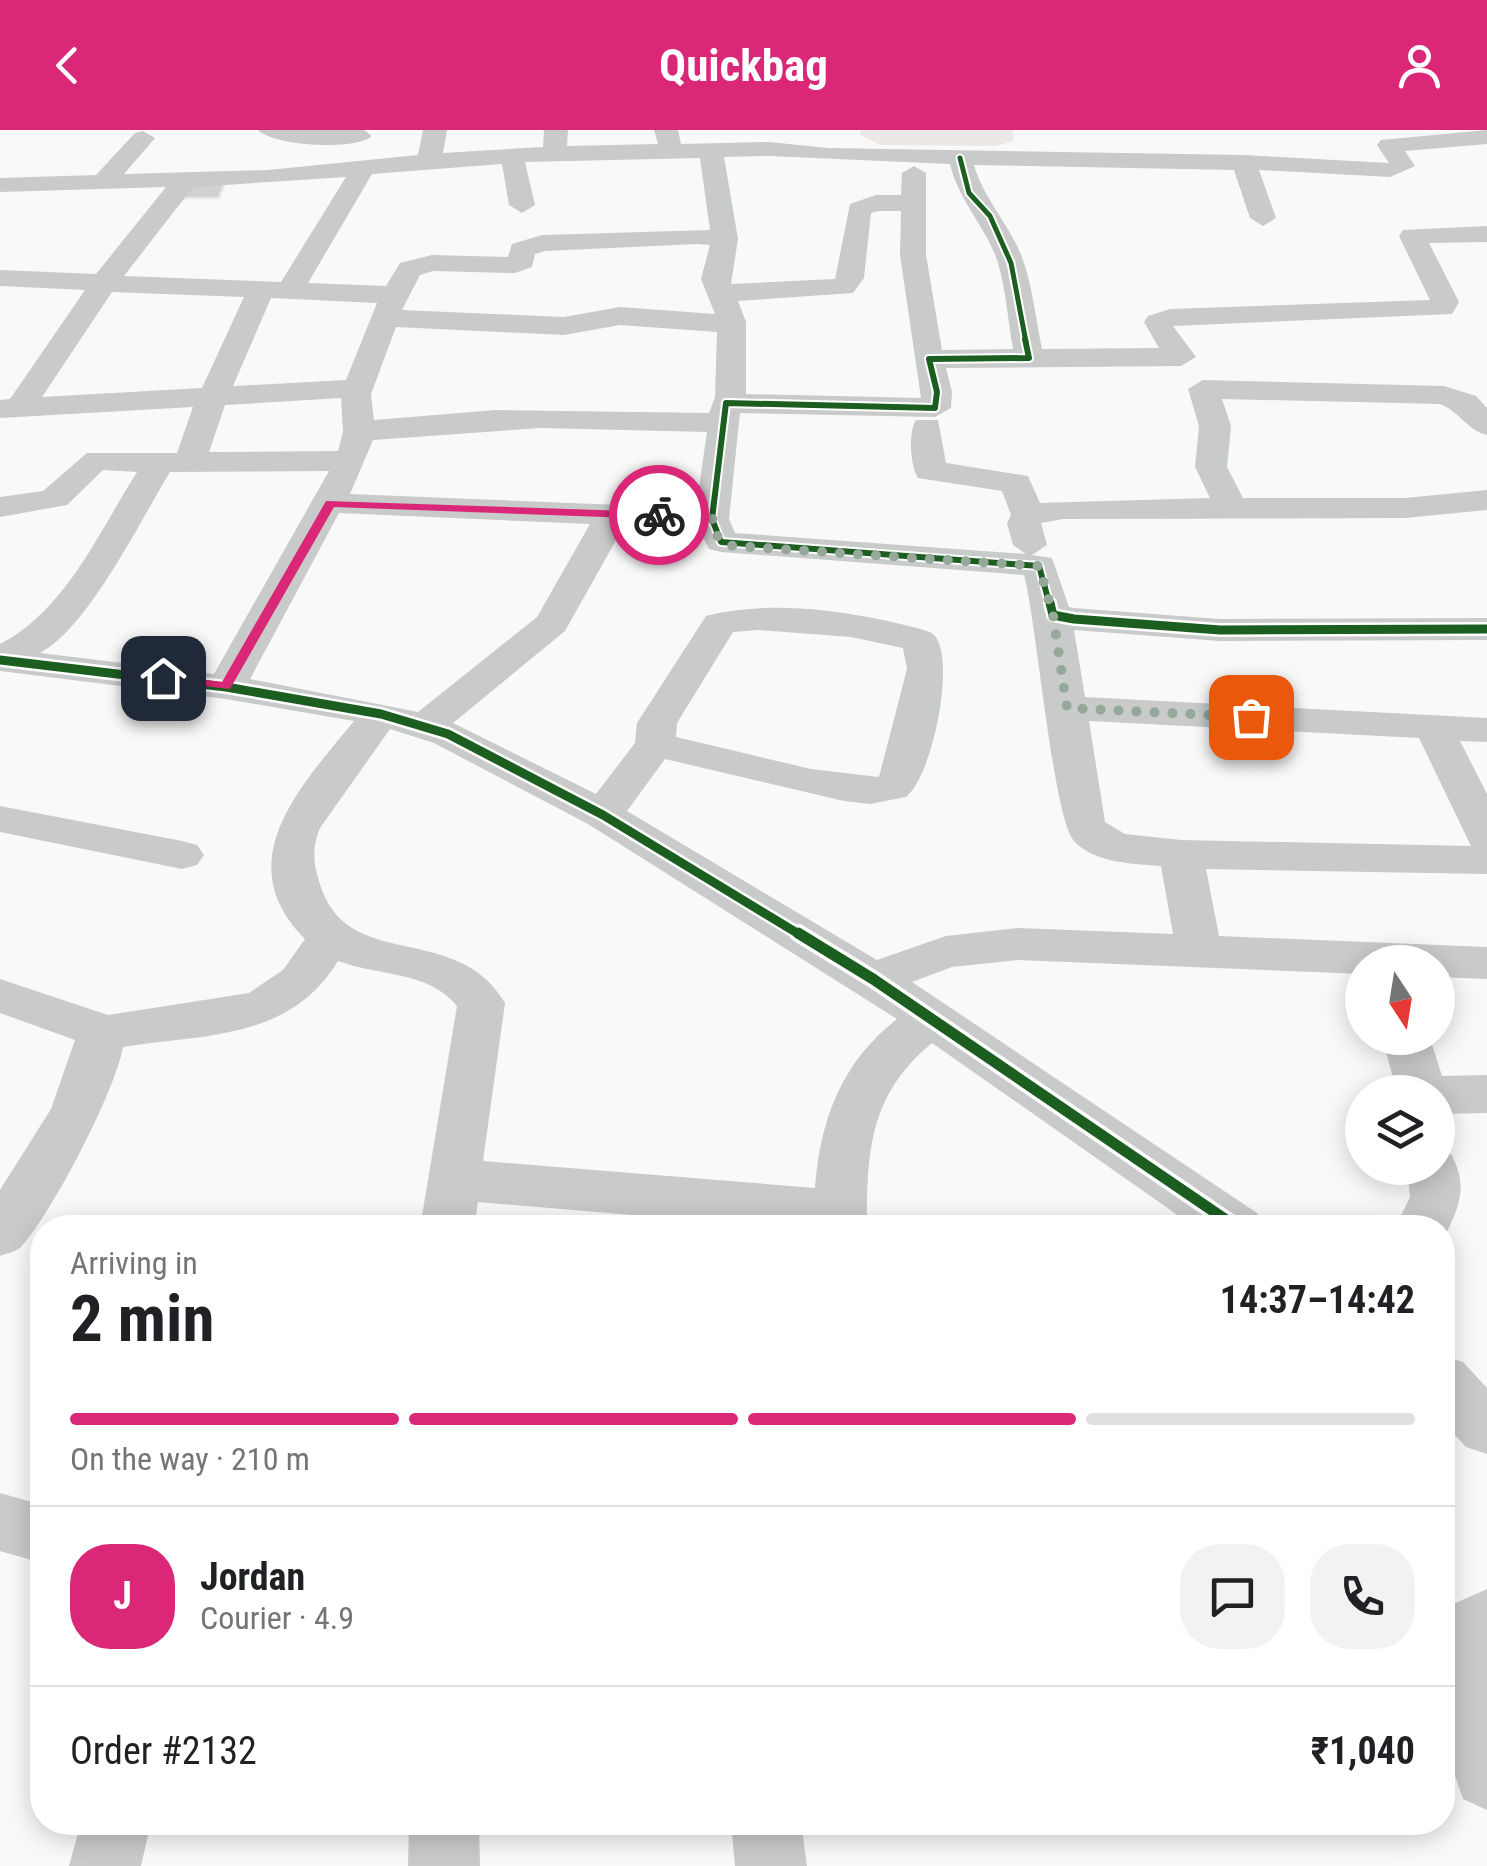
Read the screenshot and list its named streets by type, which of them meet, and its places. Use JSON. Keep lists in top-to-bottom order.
{
  "north": "bottom",
  "page": {
    "header": "Quickbag",
    "heading": ["2 min", "Arriving in", "14:37–14:42"],
    "panel": [
      "Jordan",
      "Courier · 4.9",
      "Order #2132",
      "₹1,040"
    ],
    "bar": "On the way · 210 m",
    "round": "J"
  }
}
